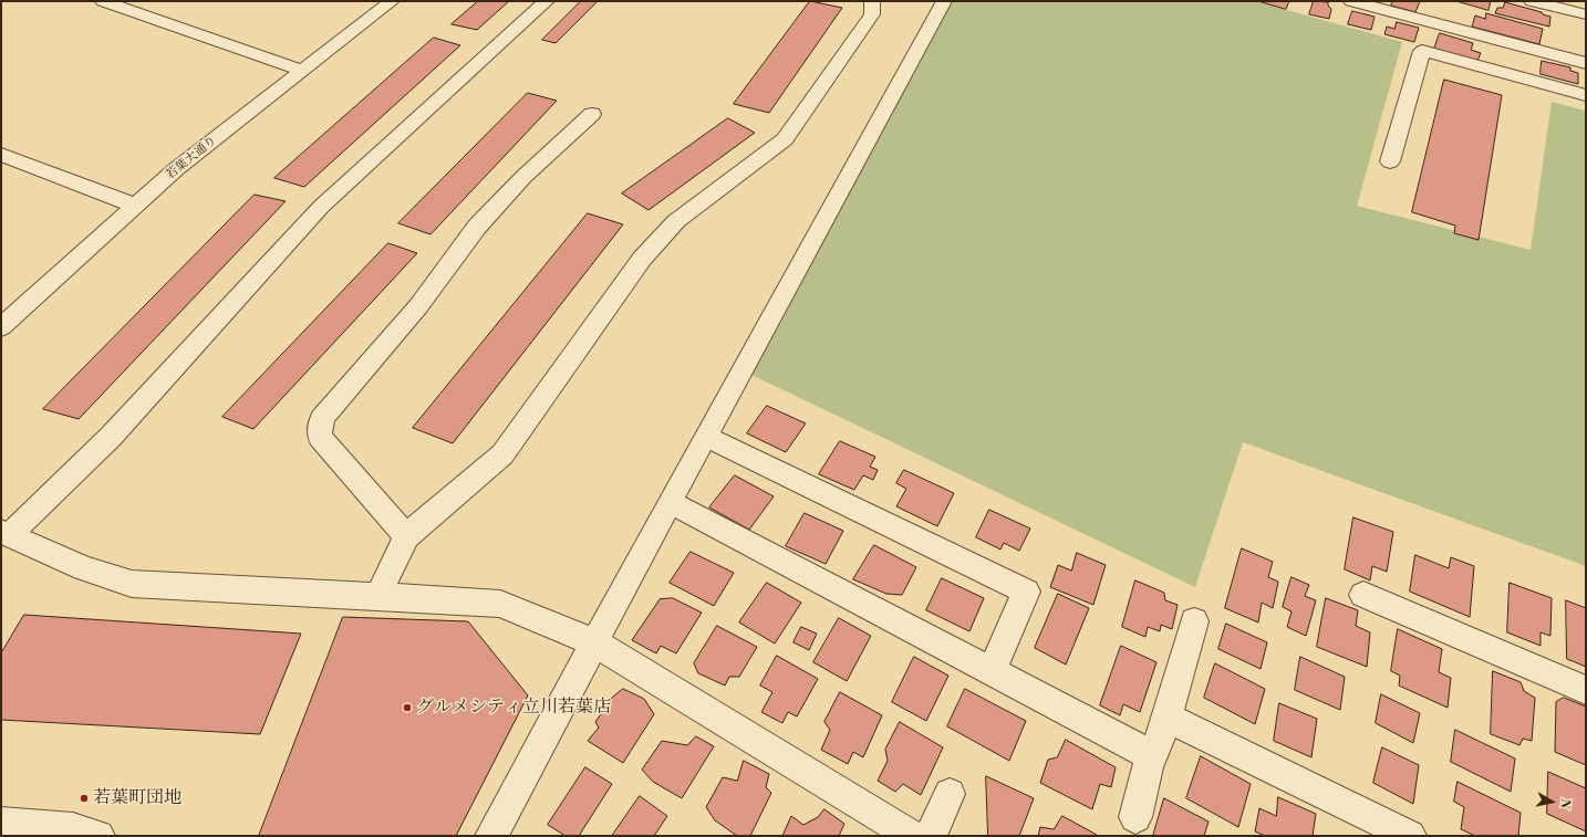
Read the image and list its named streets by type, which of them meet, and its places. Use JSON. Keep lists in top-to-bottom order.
{
  "streets": {
    "street": ["若葉大通り"]
  },
  "places": ["グルメシティ立川若葉店", "若葉町団地"],
  "north": "right"
}
